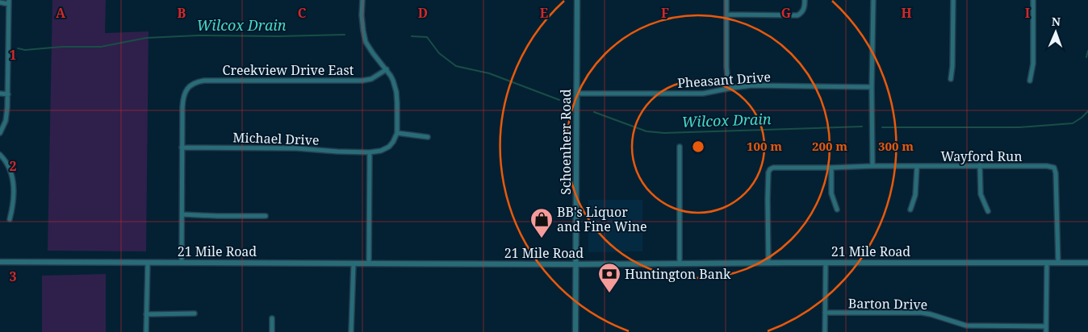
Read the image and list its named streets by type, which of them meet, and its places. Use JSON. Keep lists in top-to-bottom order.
{
  "streets": {
    "street": [
      "Creekview Drive East",
      "Pheasant Drive",
      "Michael Drive",
      "Schoenherr Road",
      "Wayford Run",
      "21 Mile Road",
      "Barton Drive"
    ]
  },
  "crossings": [
    ["Creekview Drive East", "Michael Drive"],
    ["Pheasant Drive", "Schoenherr Road"],
    ["Schoenherr Road", "21 Mile Road"],
    ["Wayford Run", "21 Mile Road"]
  ],
  "water": ["Wilcox Drain"],
  "places": {
    "shop": ["BB's Liquor and Fine Wine"],
    "bank": ["Huntington Bank"]
  },
  "north": "top",
  "grid": {
    "columns": [
      "A",
      "B",
      "C",
      "D",
      "E",
      "F",
      "G",
      "H",
      "I"
    ],
    "rows": ["1", "2", "3"]
  },
  "rings": ["100 m", "200 m", "300 m"]
}
